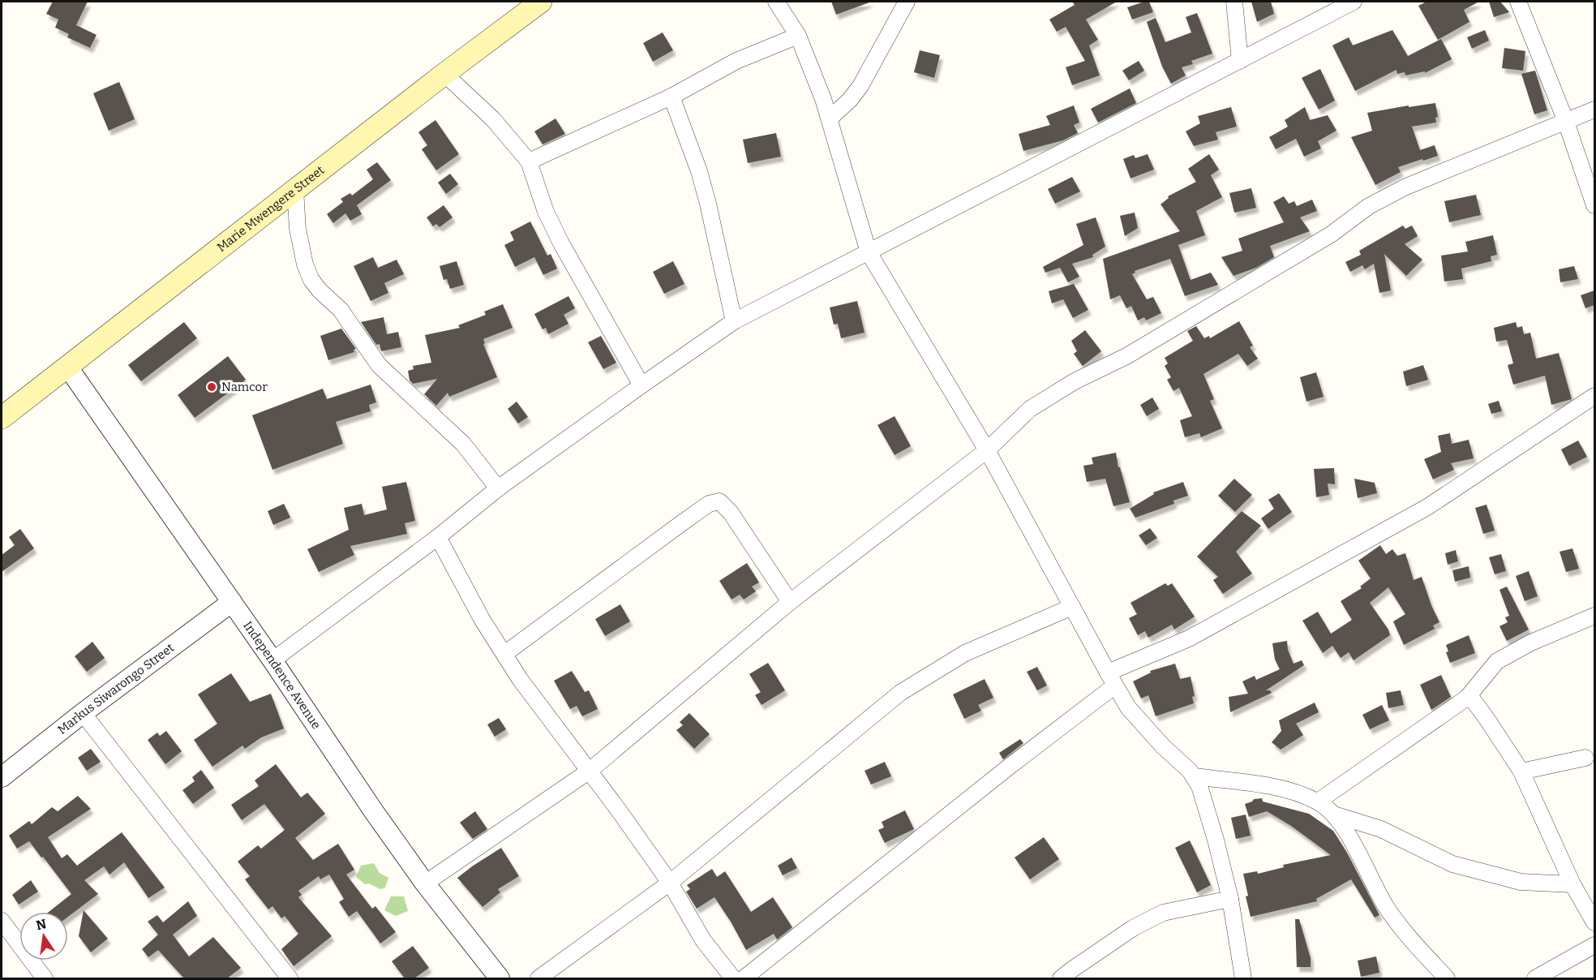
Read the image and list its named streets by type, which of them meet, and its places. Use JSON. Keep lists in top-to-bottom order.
{
  "streets": {
    "main road": ["Marie Mwengere Street"],
    "street": ["Independence Avenue", "Markus Siwarongo Street"]
  },
  "crossings": [
    ["Marie Mwengere Street", "Independence Avenue"],
    ["Independence Avenue", "Markus Siwarongo Street"]
  ],
  "places": ["Namcor"],
  "north": "top"
}
